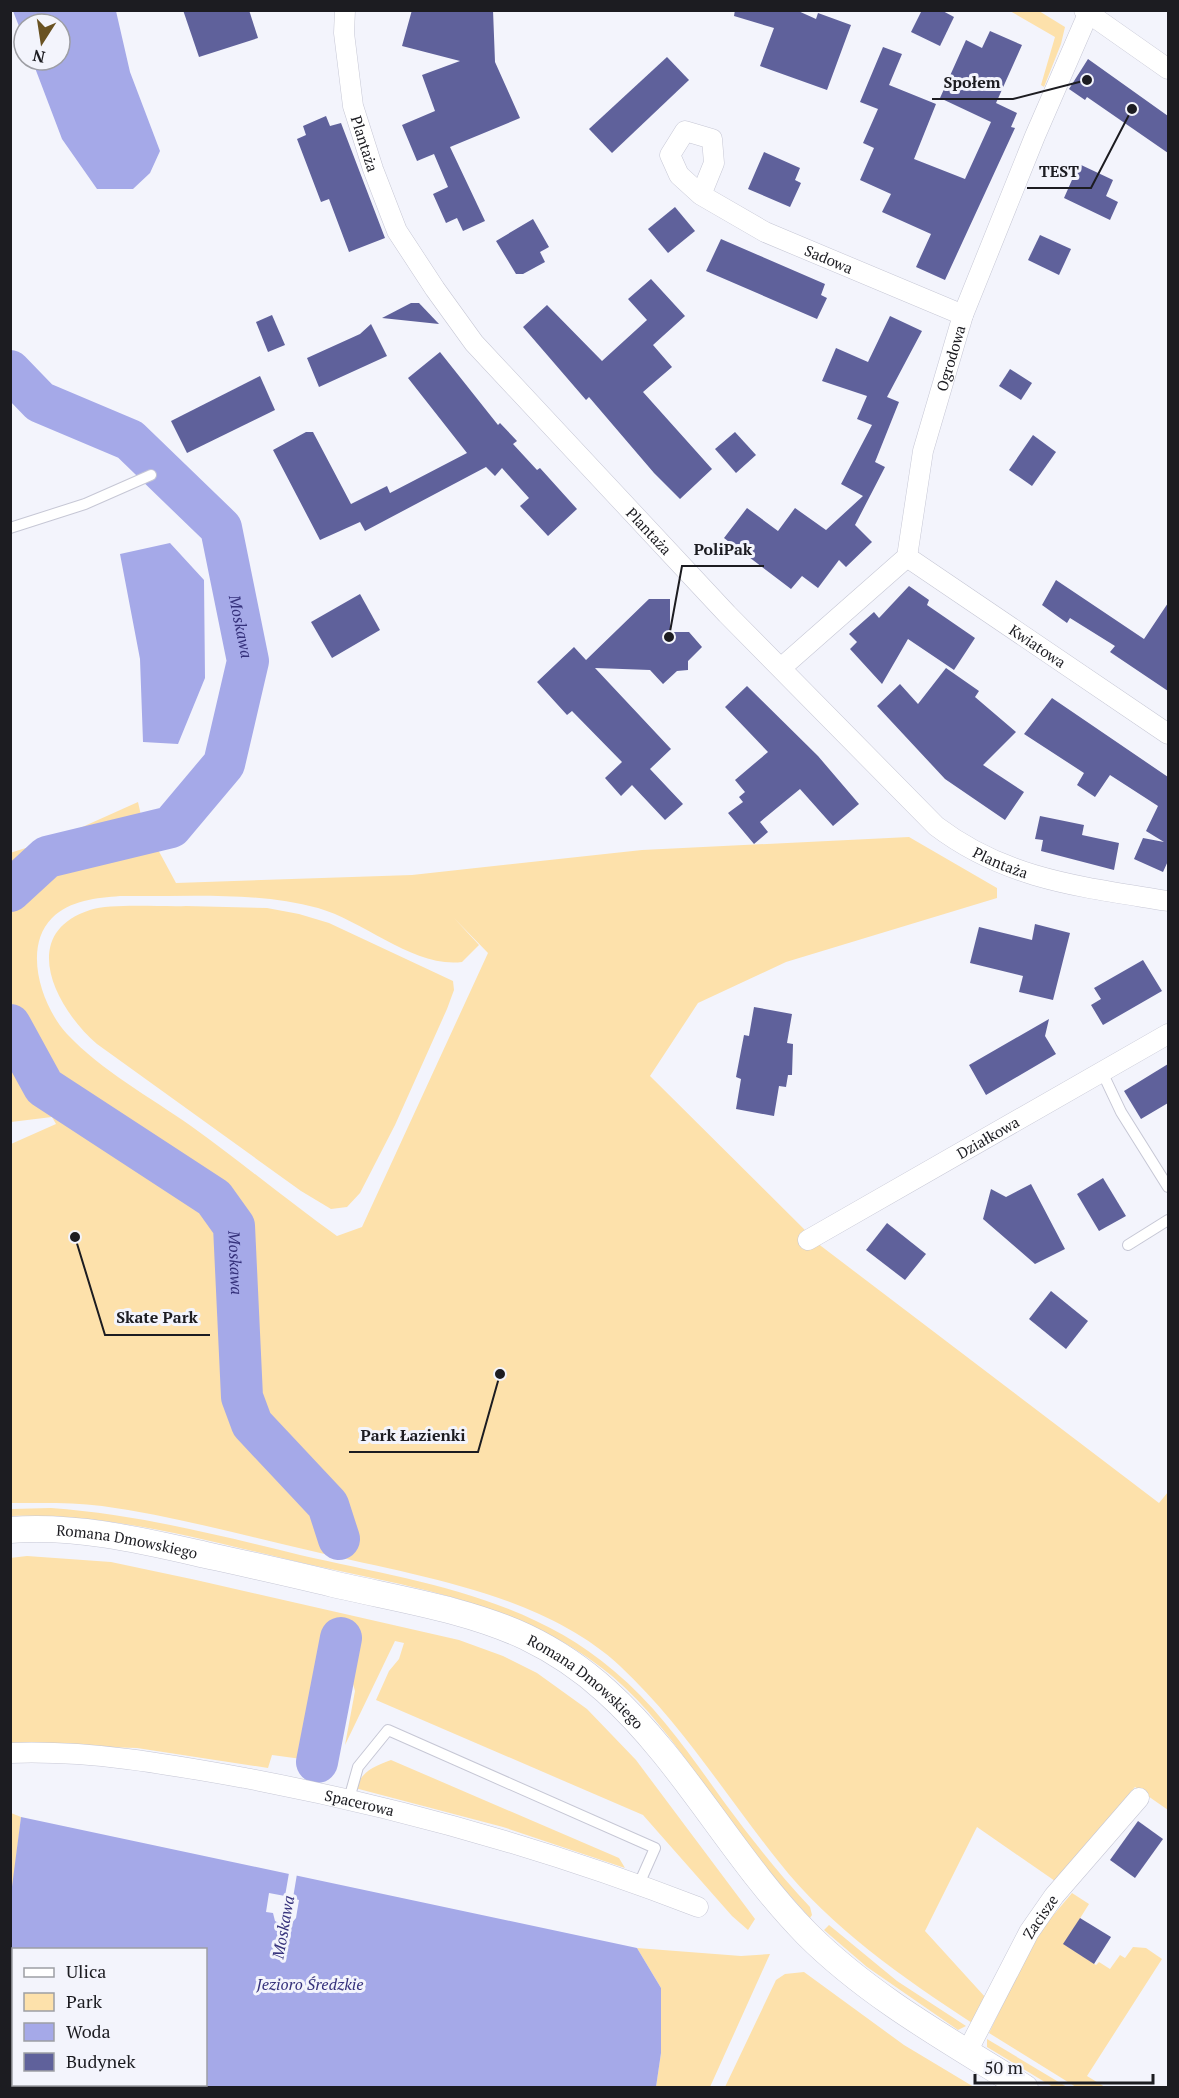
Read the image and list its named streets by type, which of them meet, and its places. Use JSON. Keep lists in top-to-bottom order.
{
  "streets": {
    "street": [
      "Plantaża",
      "Sadowa",
      "Ogrodowa",
      "Kwiatowa",
      "Działkowa",
      "Romana Dmowskiego",
      "Spacerowa",
      "Zacisze"
    ]
  },
  "crossings": [
    ["Sadowa", "Ogrodowa"],
    ["Ogrodowa", "Kwiatowa"],
    ["Romana Dmowskiego", "Zacisze"]
  ],
  "water": ["Moskawa", "Jezioro Średzkie"],
  "places": [
    "Społem",
    "TEST",
    "PoliPak",
    "Skate Park",
    "Park Łazienki"
  ],
  "legend": [
    "Ulica",
    "Park",
    "Woda",
    "Budynek"
  ],
  "scale_bar": "50 m",
  "north": "bottom"
}
